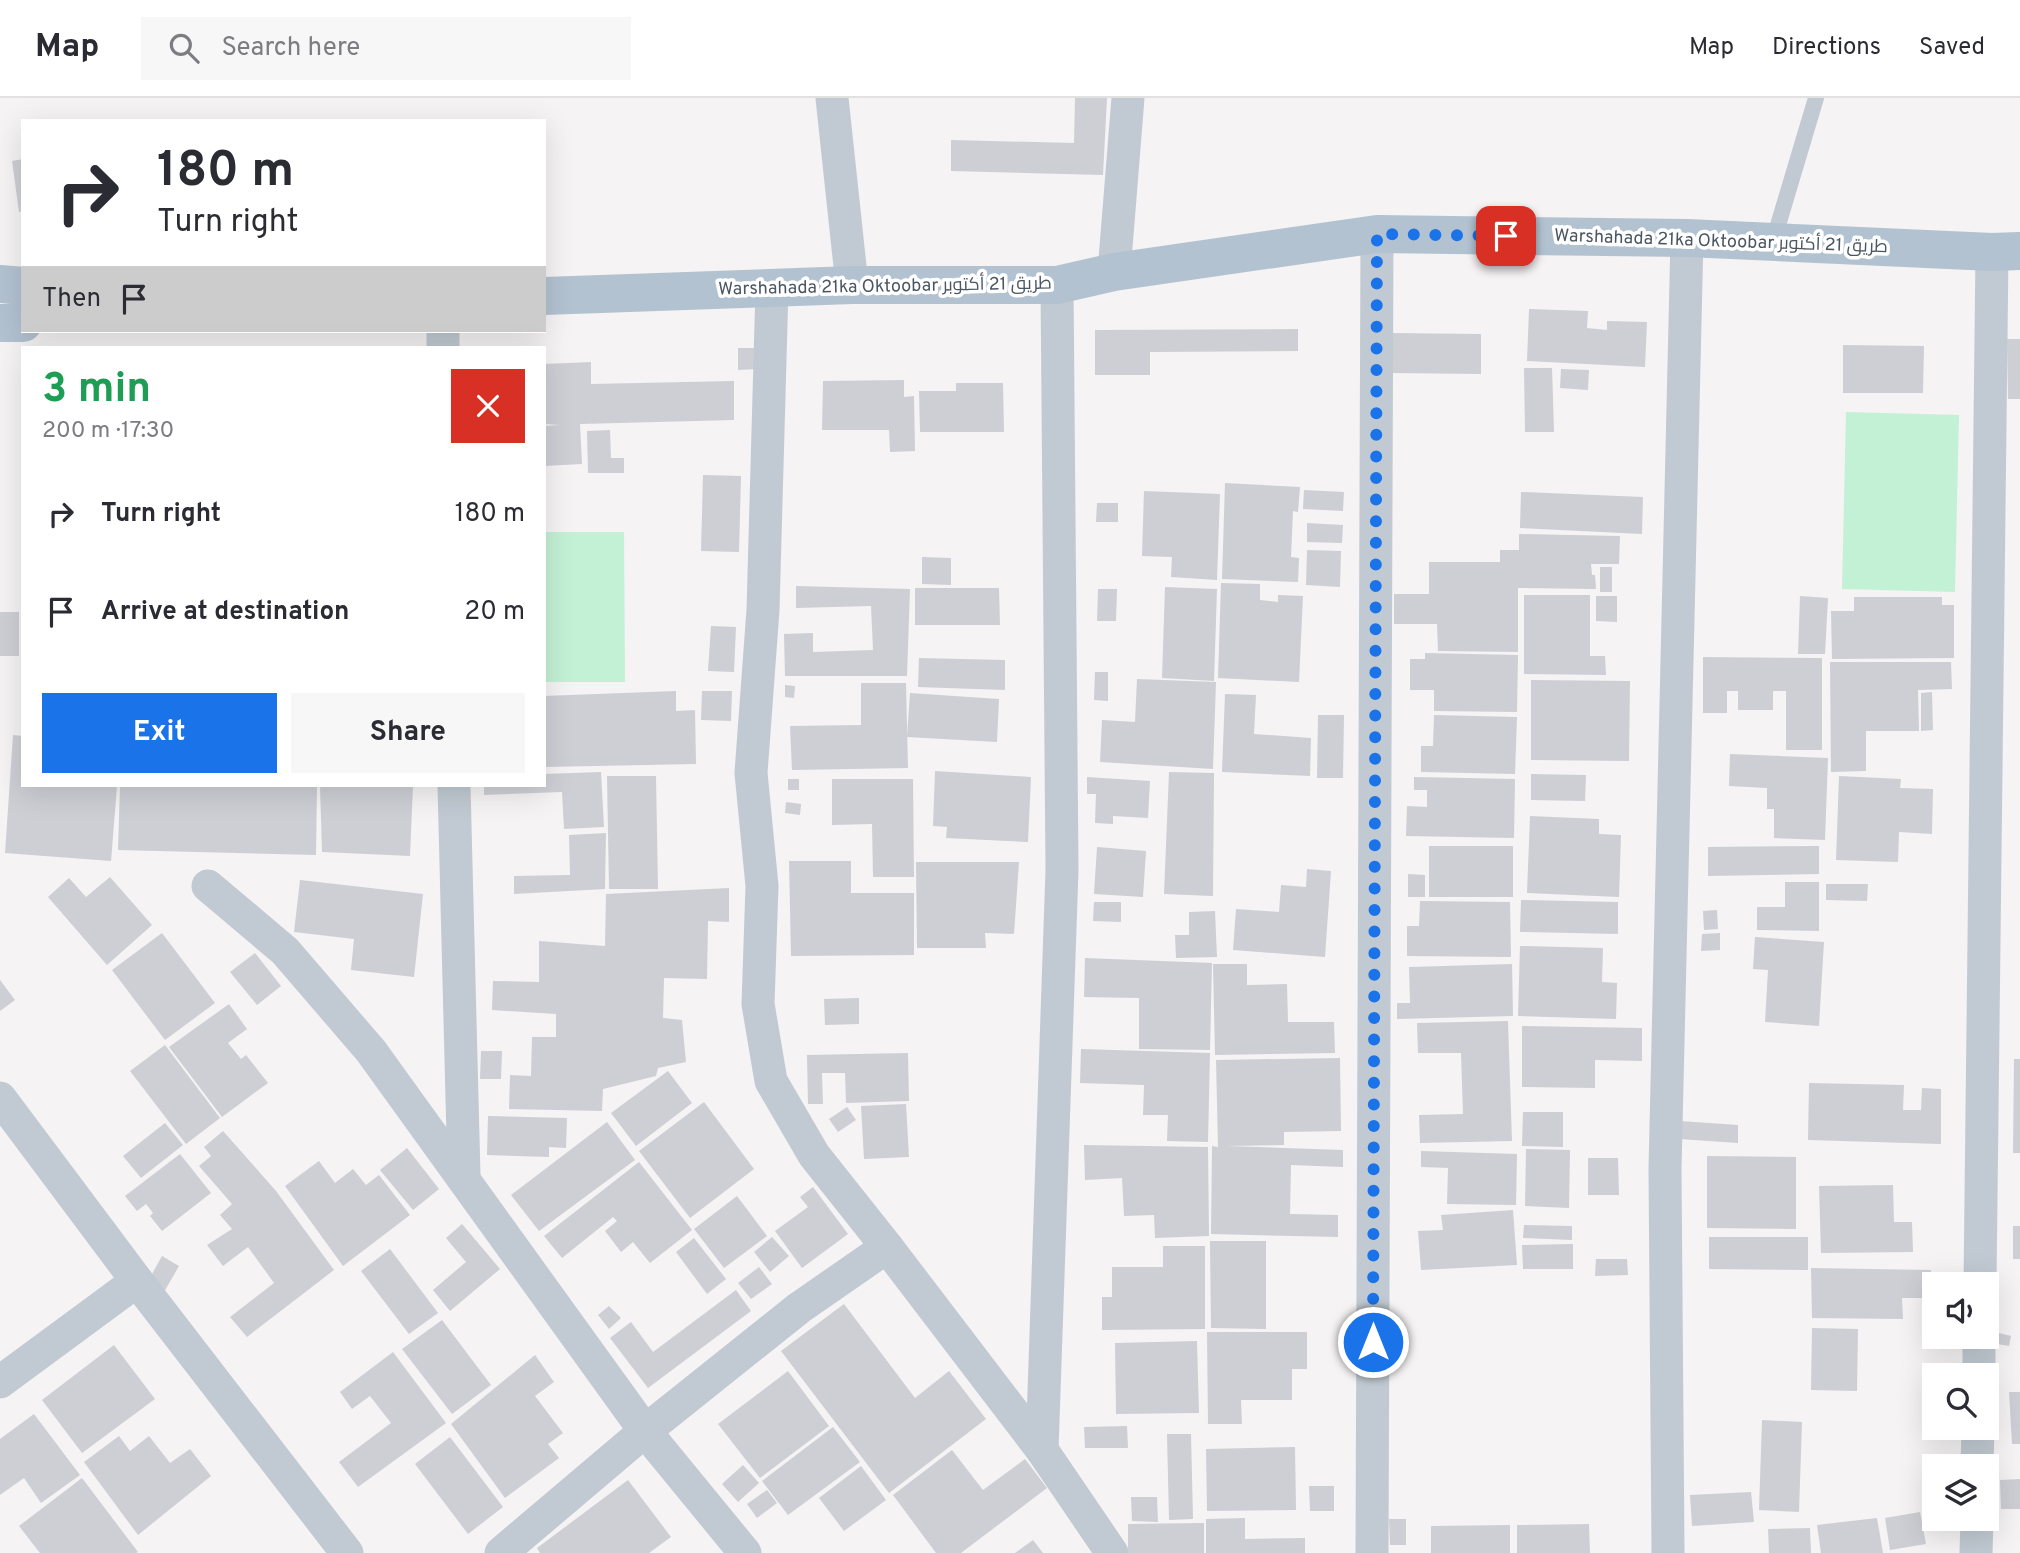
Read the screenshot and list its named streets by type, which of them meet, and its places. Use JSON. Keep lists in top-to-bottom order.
{
  "streets": {
    "main road": ["Warshahada 21ka Oktoobar طريق 21 أكتوبر"]
  },
  "page": {
    "header": "Map",
    "search": "Search here",
    "nav": ["Map", "Directions", "Saved"],
    "turn": ["180 m", "Turn right"],
    "then": "Then",
    "heading": ["3 min", "200 m · 17:30"],
    "list": [
      {
        "name": "Turn right",
        "value": "180 m"
      },
      {
        "name": "Arrive at destination",
        "value": "20 m"
      }
    ],
    "buttons": ["Exit", "Share"]
  }
}
